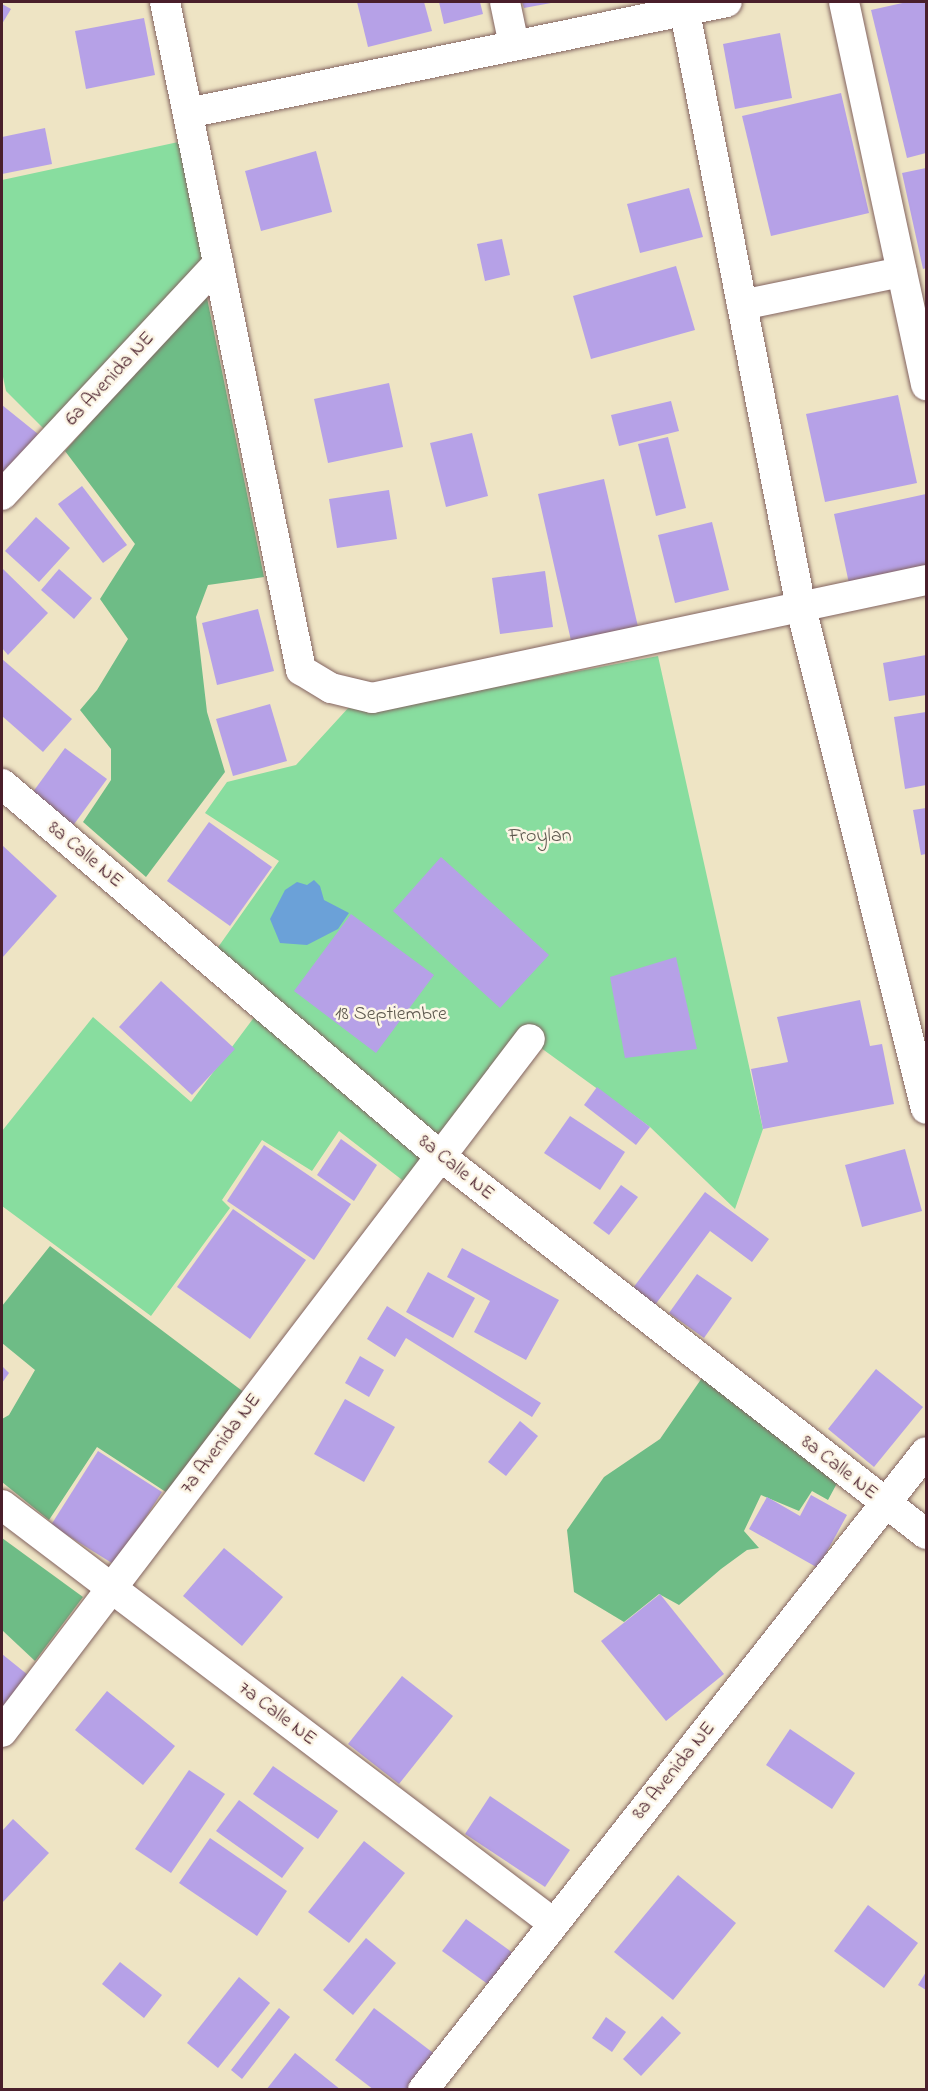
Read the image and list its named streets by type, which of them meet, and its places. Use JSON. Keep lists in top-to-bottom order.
{
  "streets": {
    "street": [
      "6a Avenida NE",
      "8a Calle NE",
      "7a Avenida NE",
      "7a Calle NE",
      "8a Avenida NE"
    ]
  },
  "crossings": [
    ["8a Calle NE", "7a Avenida NE"],
    ["8a Calle NE", "8a Avenida NE"],
    ["7a Avenida NE", "7a Calle NE"],
    ["7a Calle NE", "8a Avenida NE"]
  ],
  "parks": ["Froylan", "18 Septiembre"]
}
